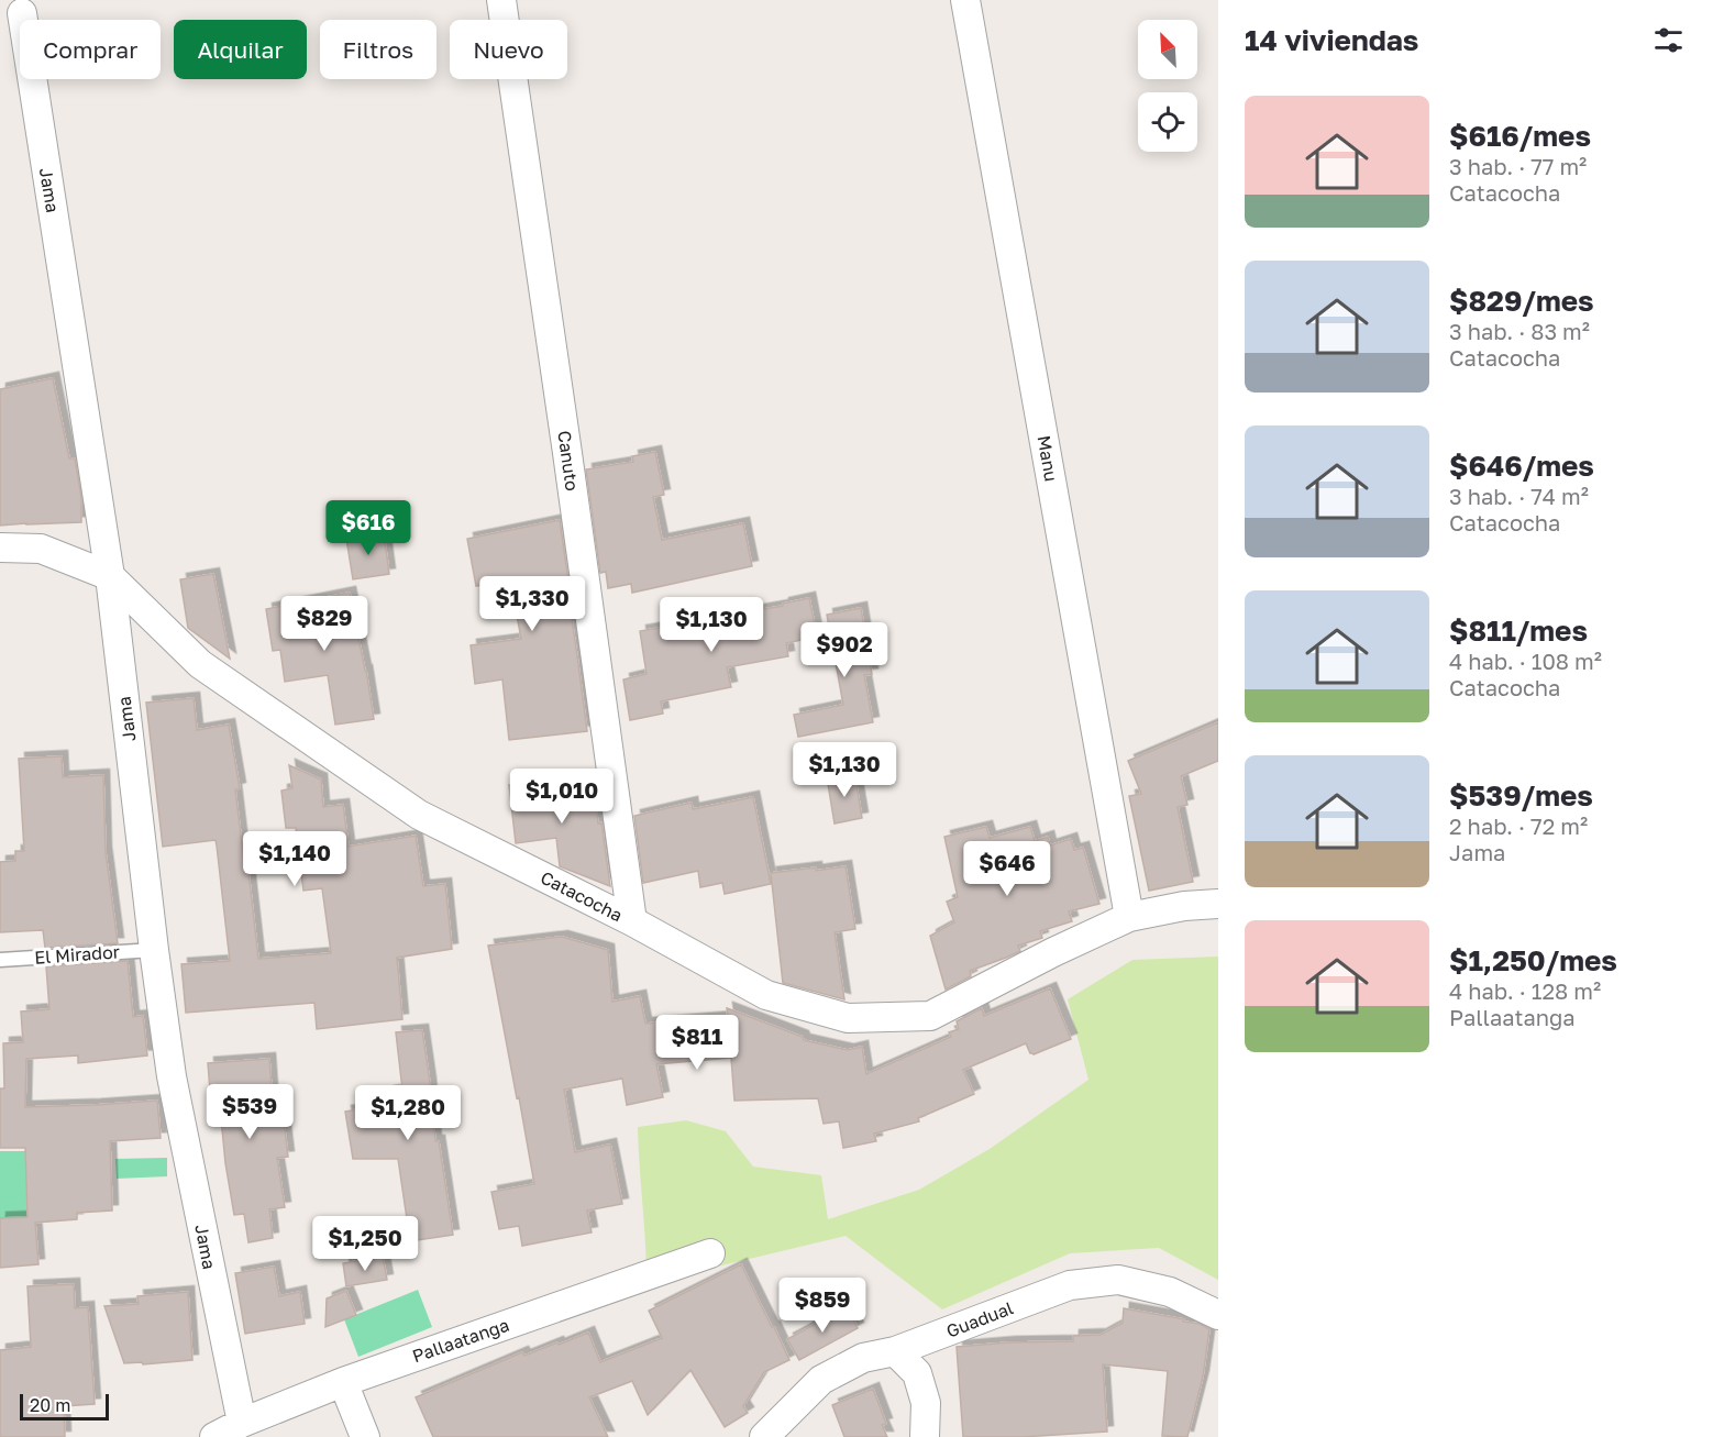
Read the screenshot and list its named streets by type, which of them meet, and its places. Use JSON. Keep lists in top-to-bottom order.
{
  "streets": {
    "street": [
      "Jama",
      "Manu",
      "Canuto",
      "Catacocha",
      "Guadual",
      "Pallaatanga"
    ],
    "lane": ["El Mirador"]
  },
  "crossings": [
    ["Jama", "Catacocha"],
    ["Jama", "El Mirador"],
    ["Jama", "Pallaatanga"],
    ["Manu", "Catacocha"],
    ["Canuto", "Catacocha"]
  ],
  "scale_bar": "20 m",
  "north": "top left",
  "page": {
    "heading": "14 viviendas",
    "chip": [
      "Comprar",
      "Alquilar",
      "Filtros",
      "Nuevo"
    ],
    "list": [
      {
        "name": "$616/mes",
        "note": "3 hab. · 77 m² · Catacocha"
      },
      {
        "name": "$829/mes",
        "note": "3 hab. · 83 m² · Catacocha"
      },
      {
        "name": "$646/mes",
        "note": "3 hab. · 74 m² · Catacocha"
      },
      {
        "name": "$811/mes",
        "note": "4 hab. · 108 m² · Catacocha"
      },
      {
        "name": "$539/mes",
        "note": "2 hab. · 72 m² · Jama"
      },
      {
        "name": "$1,250/mes",
        "note": "4 hab. · 128 m² · Pallaatanga"
      }
    ],
    "price": [
      "$616",
      "$1,330",
      "$829",
      "$1,130",
      "$902",
      "$1,130",
      "$1,010",
      "$1,140",
      "$646",
      "$811",
      "$539",
      "$1,280",
      "$1,250",
      "$859"
    ],
    "scale": "20 m"
  }
}
